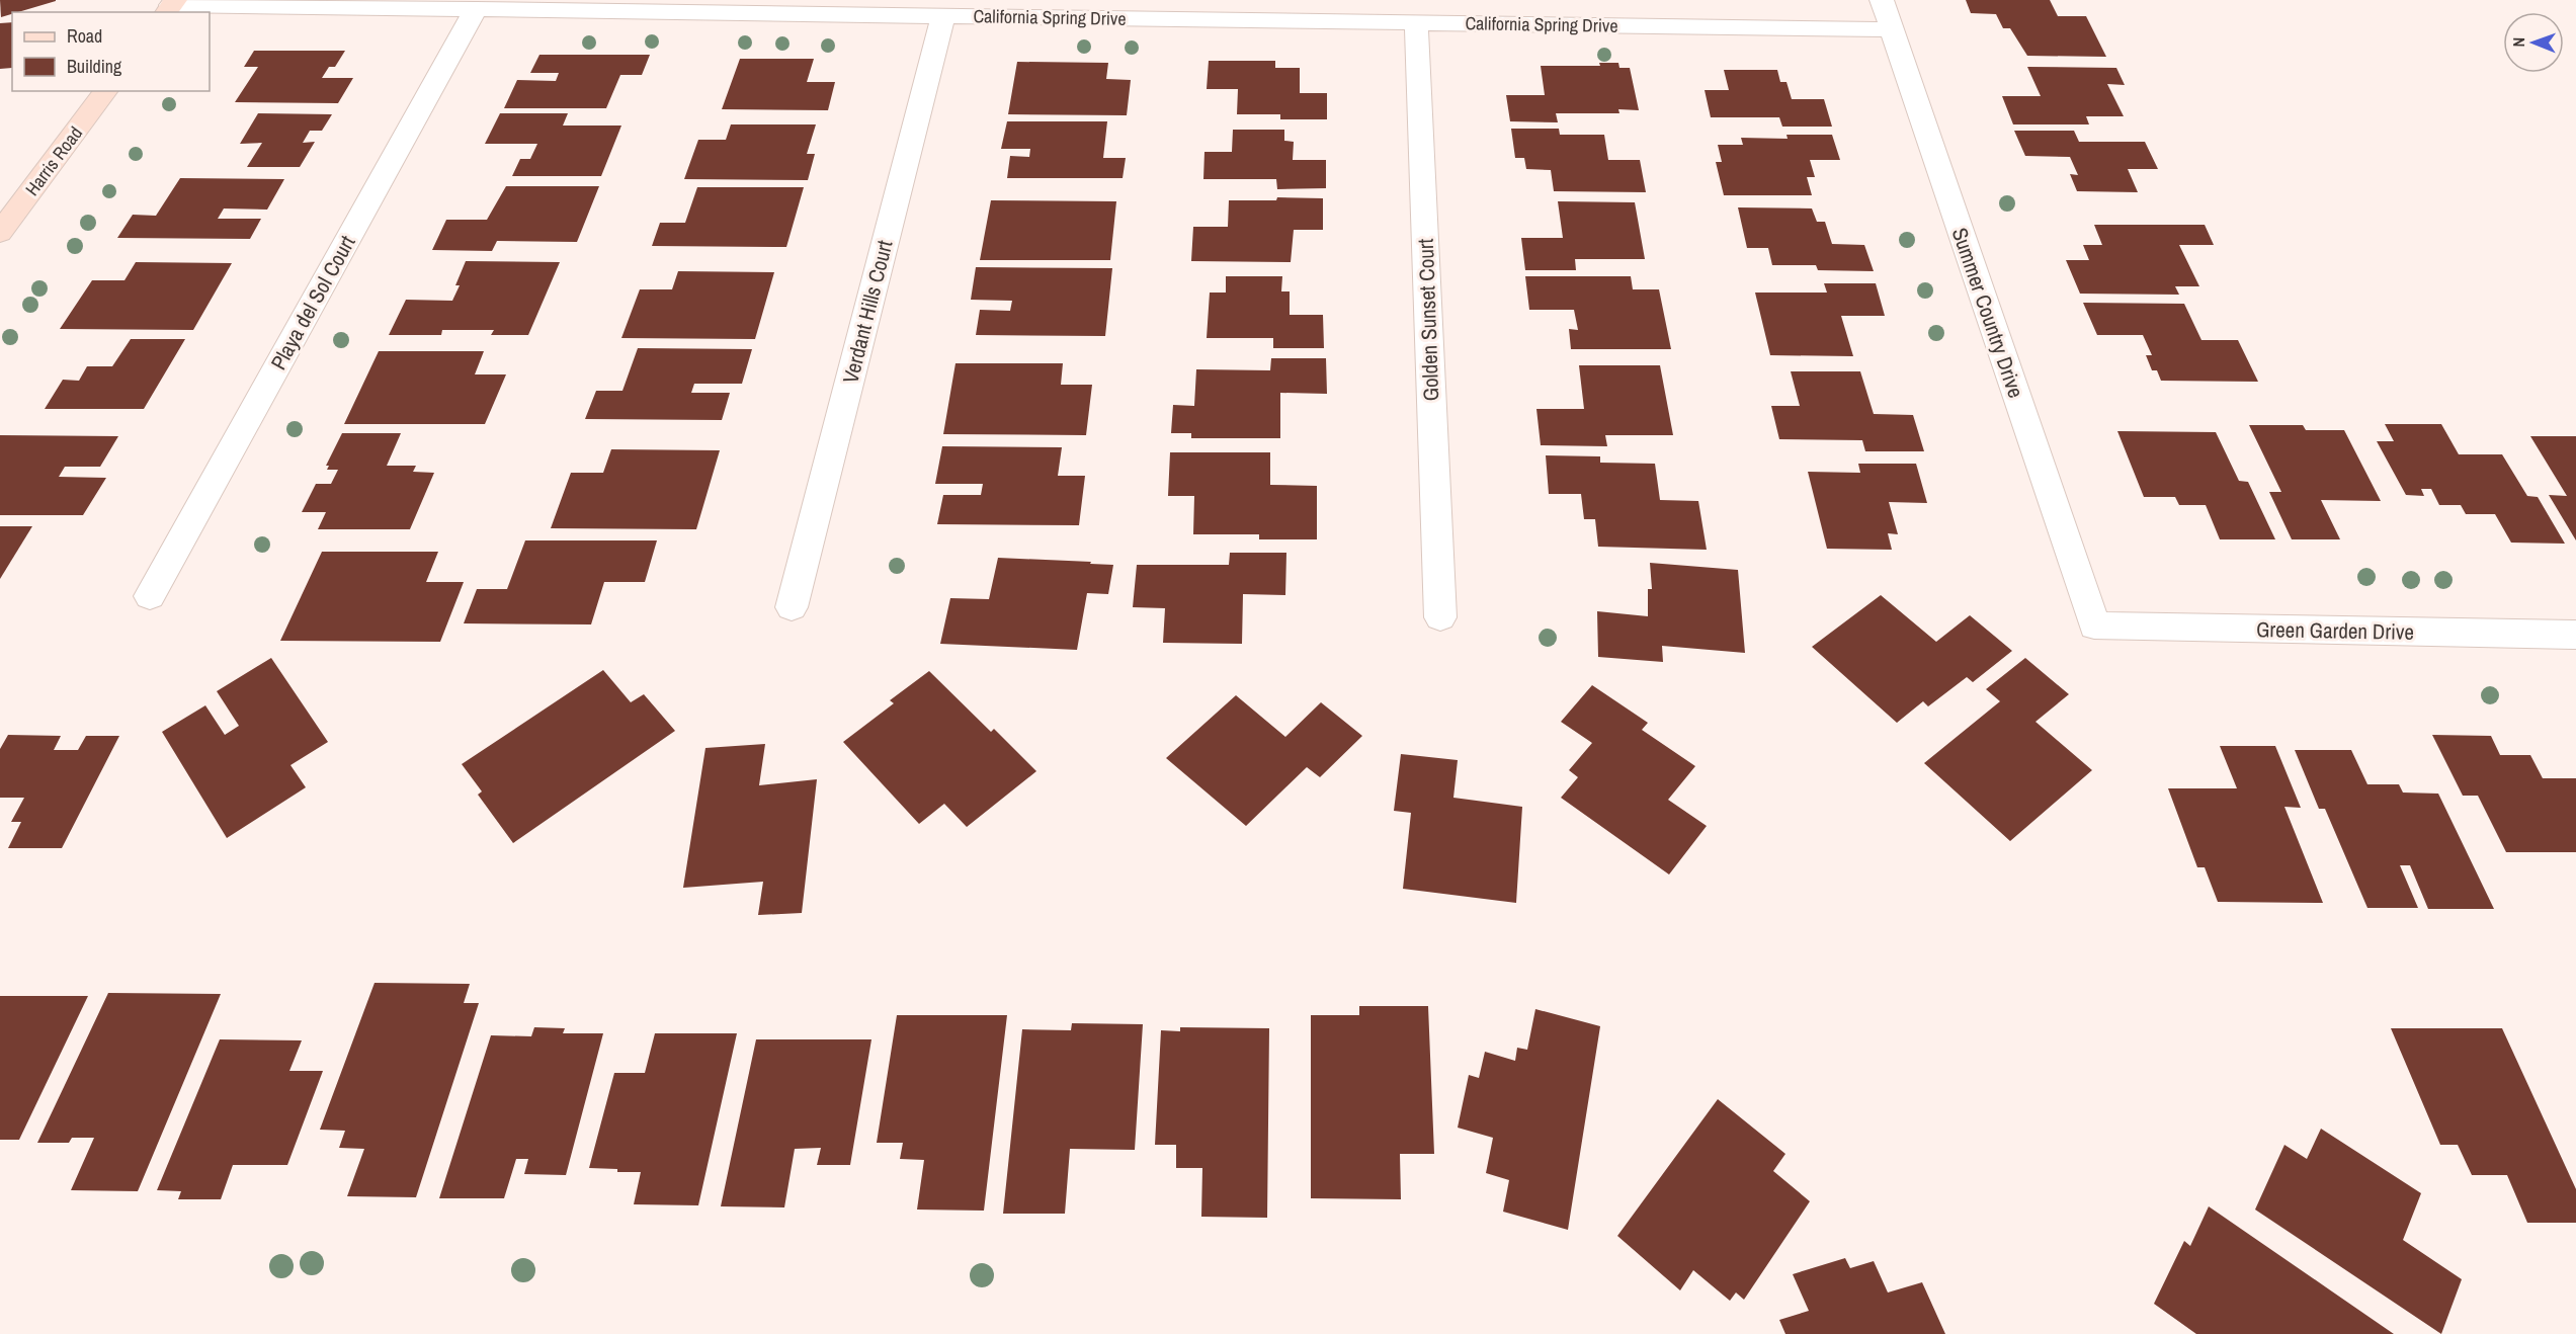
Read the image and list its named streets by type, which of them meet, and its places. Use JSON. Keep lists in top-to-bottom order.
{
  "streets": {
    "street": [
      "California Spring Drive",
      "Harris Road",
      "Playa del Sol Court",
      "Verdant Hills Court",
      "Summer Country Drive",
      "Golden Sunset Court",
      "Green Garden Drive"
    ]
  },
  "crossings": [
    ["California Spring Drive", "Playa del Sol Court"],
    ["California Spring Drive", "Verdant Hills Court"],
    ["California Spring Drive", "Summer Country Drive"],
    ["California Spring Drive", "Golden Sunset Court"],
    ["Summer Country Drive", "Green Garden Drive"]
  ],
  "legend": ["Road", "Building"],
  "north": "left"
}
